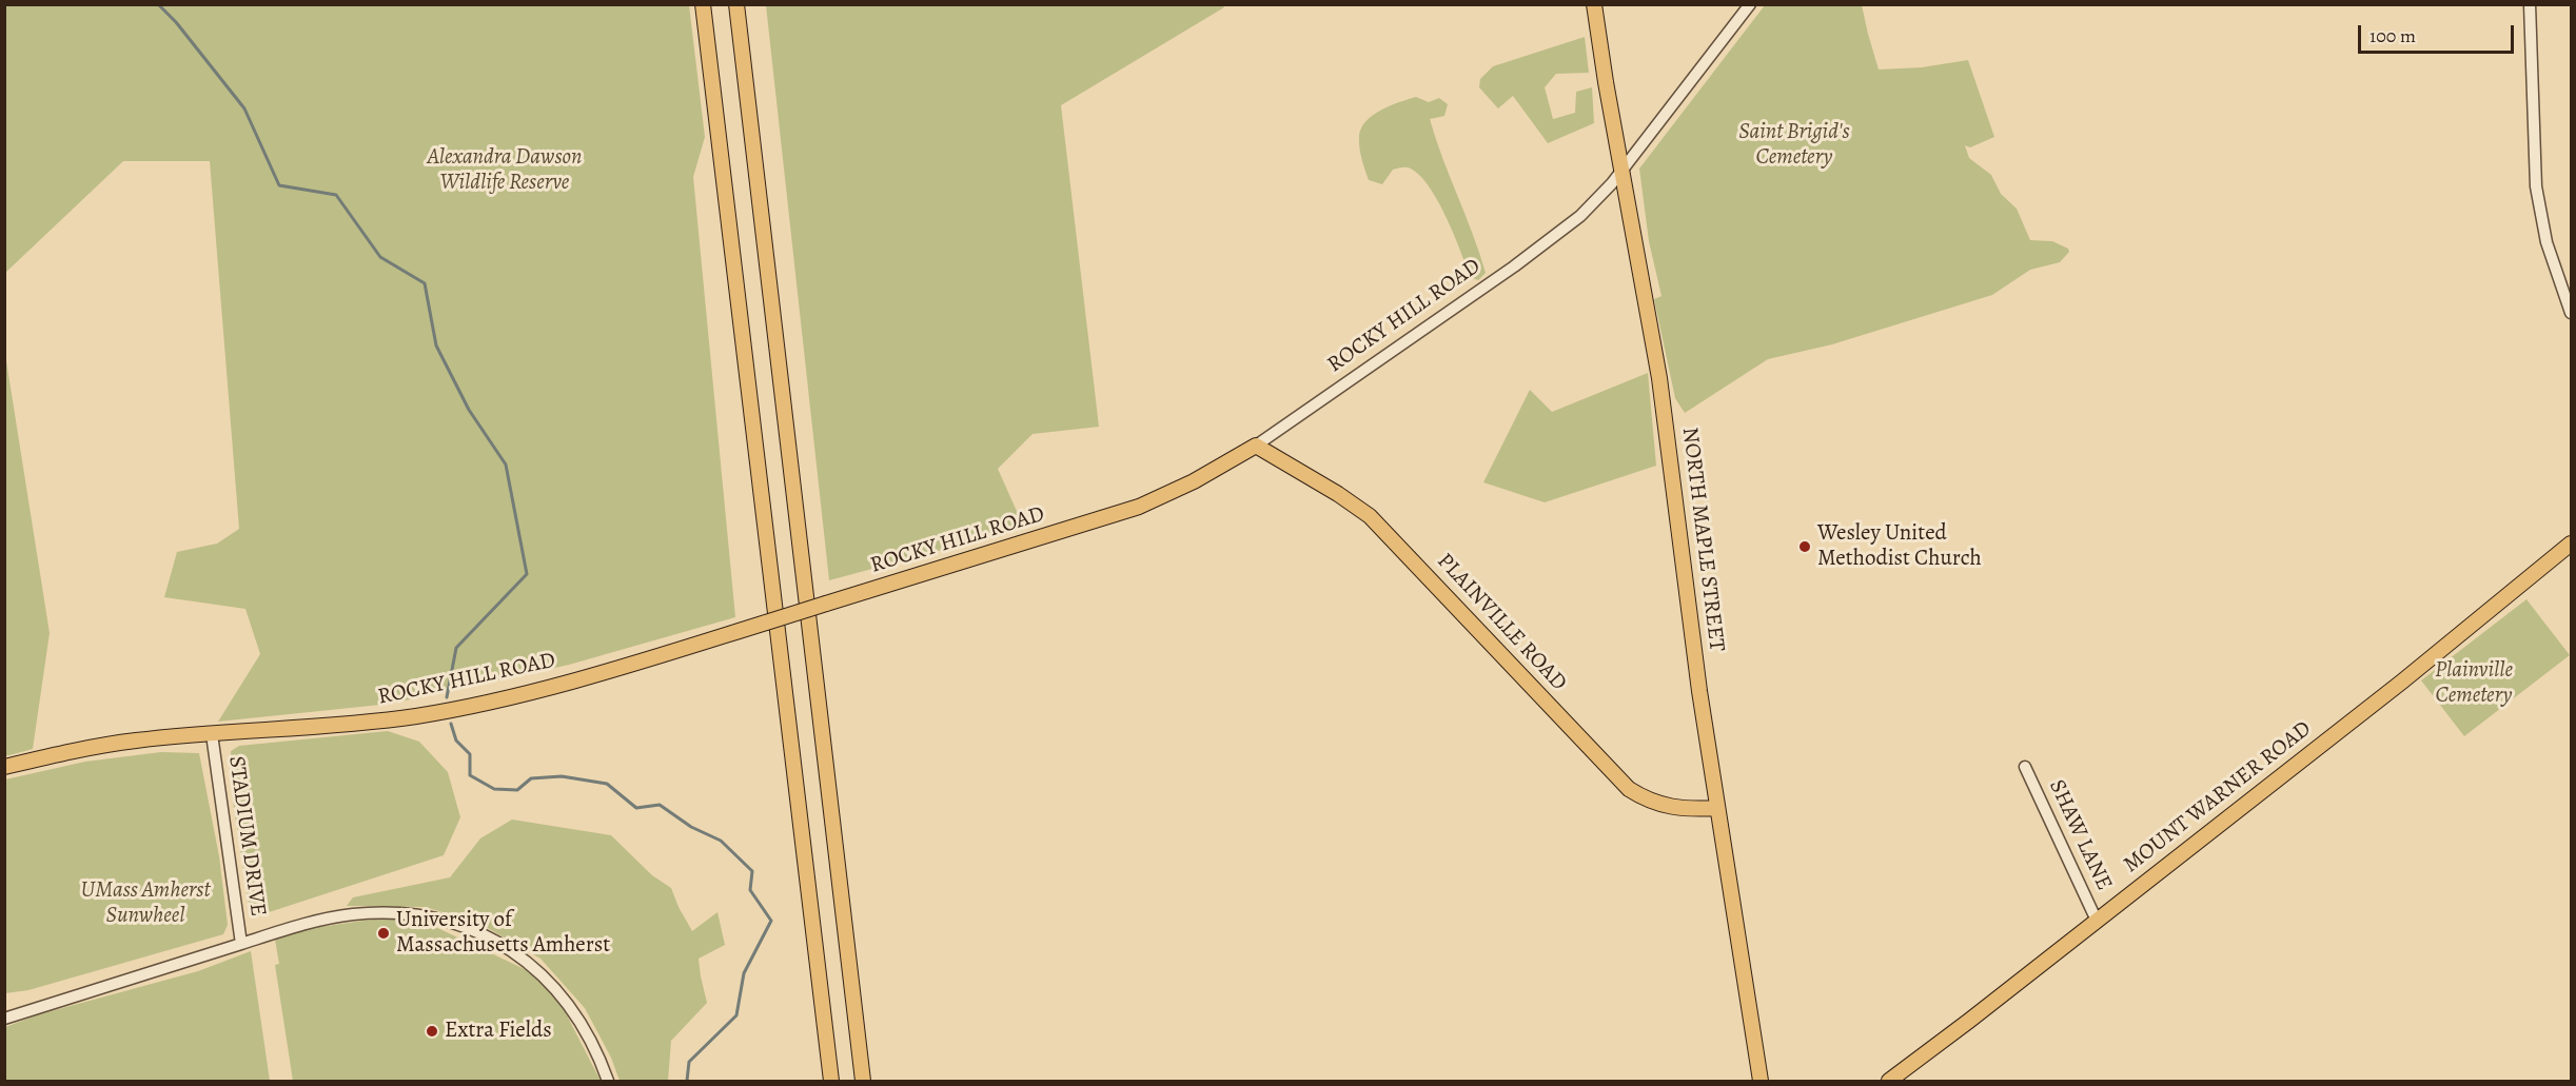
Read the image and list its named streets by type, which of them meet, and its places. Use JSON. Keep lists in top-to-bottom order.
{
  "streets": {
    "main road": [
      "ROCKY HILL ROAD",
      "NORTH MAPLE STREET",
      "PLAINVILLE ROAD",
      "MOUNT WARNER ROAD"
    ],
    "street": ["SHAW LANE", "STADIUM DRIVE"]
  },
  "crossings": [
    ["ROCKY HILL ROAD", "NORTH MAPLE STREET"],
    ["ROCKY HILL ROAD", "PLAINVILLE ROAD"],
    ["ROCKY HILL ROAD", "STADIUM DRIVE"],
    ["NORTH MAPLE STREET", "PLAINVILLE ROAD"],
    ["MOUNT WARNER ROAD", "SHAW LANE"]
  ],
  "parks": [
    "Saint Brigid's Cemetery",
    "Alexandra Dawson Wildlife Reserve",
    "Plainville Cemetery",
    "UMass Amherst Sunwheel"
  ],
  "places": ["Wesley United Methodist Church", "University of Massachusetts Amherst", "Extra Fields"],
  "scale_bar": "100 m"
}
